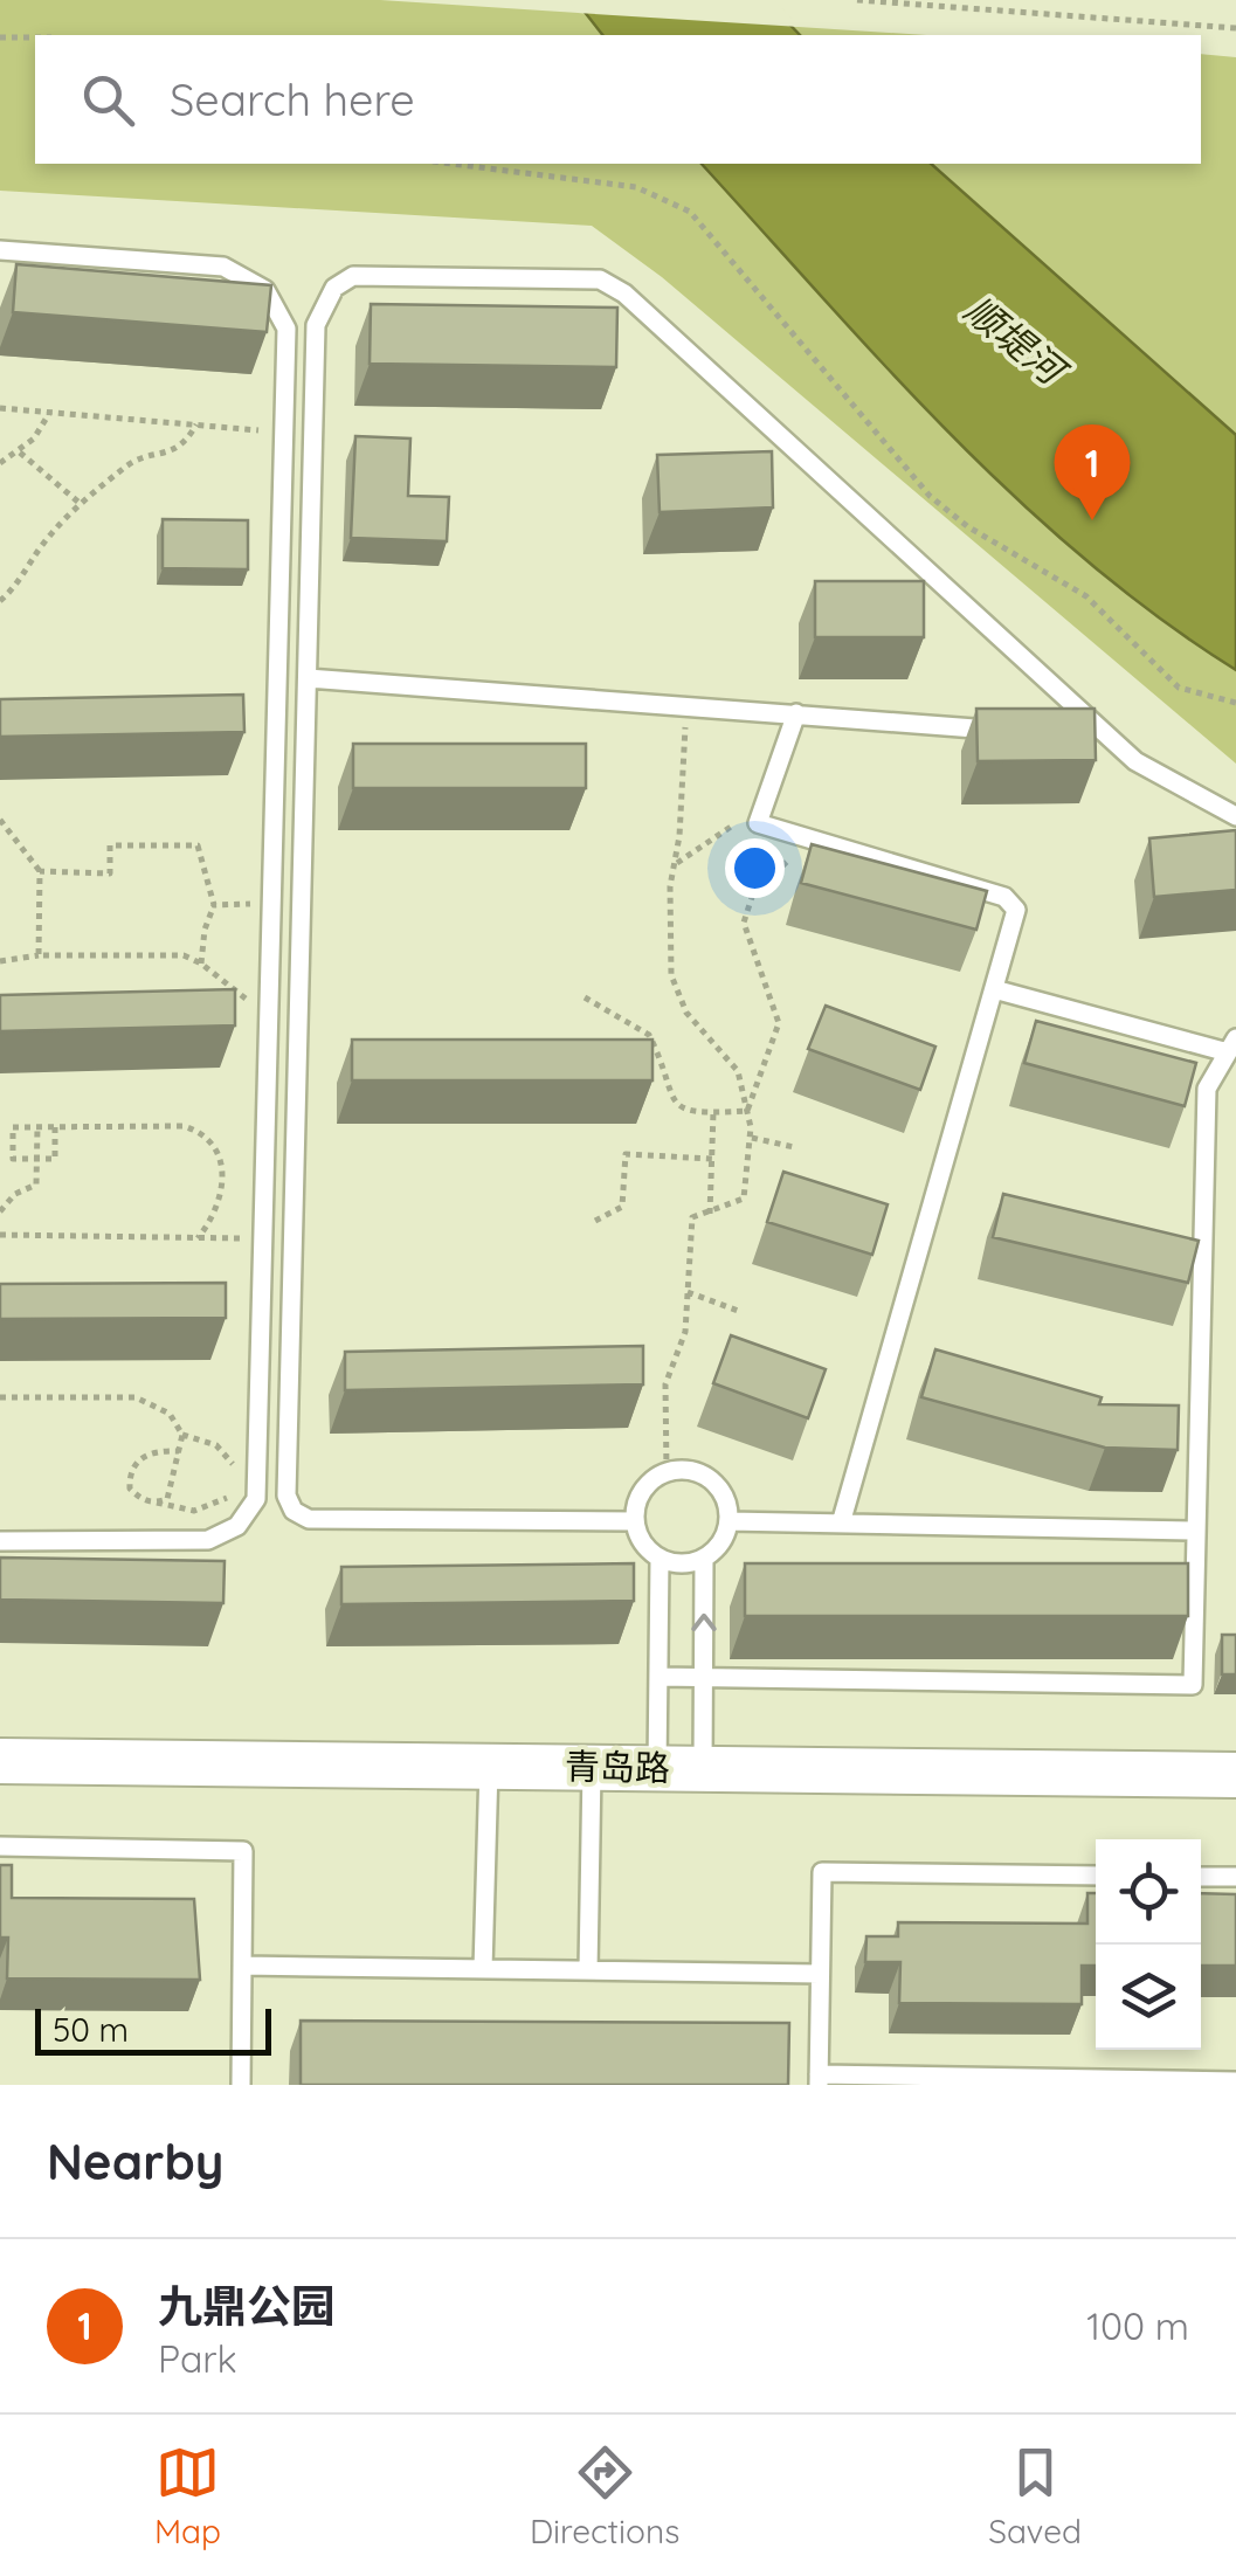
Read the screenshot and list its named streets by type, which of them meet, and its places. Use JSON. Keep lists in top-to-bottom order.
{
  "streets": {
    "street": ["青岛路"]
  },
  "water": ["顺堤河"],
  "scale_bar": "50 m",
  "page": {
    "search": "Search here",
    "pins": "1",
    "scale": "50 m",
    "heading": "Nearby",
    "list": [
      {
        "mark": "1",
        "name": "九鼎公园",
        "note": "Park",
        "value": "100 m"
      }
    ],
    "nav": ["Map", "Directions", "Saved"]
  }
}
